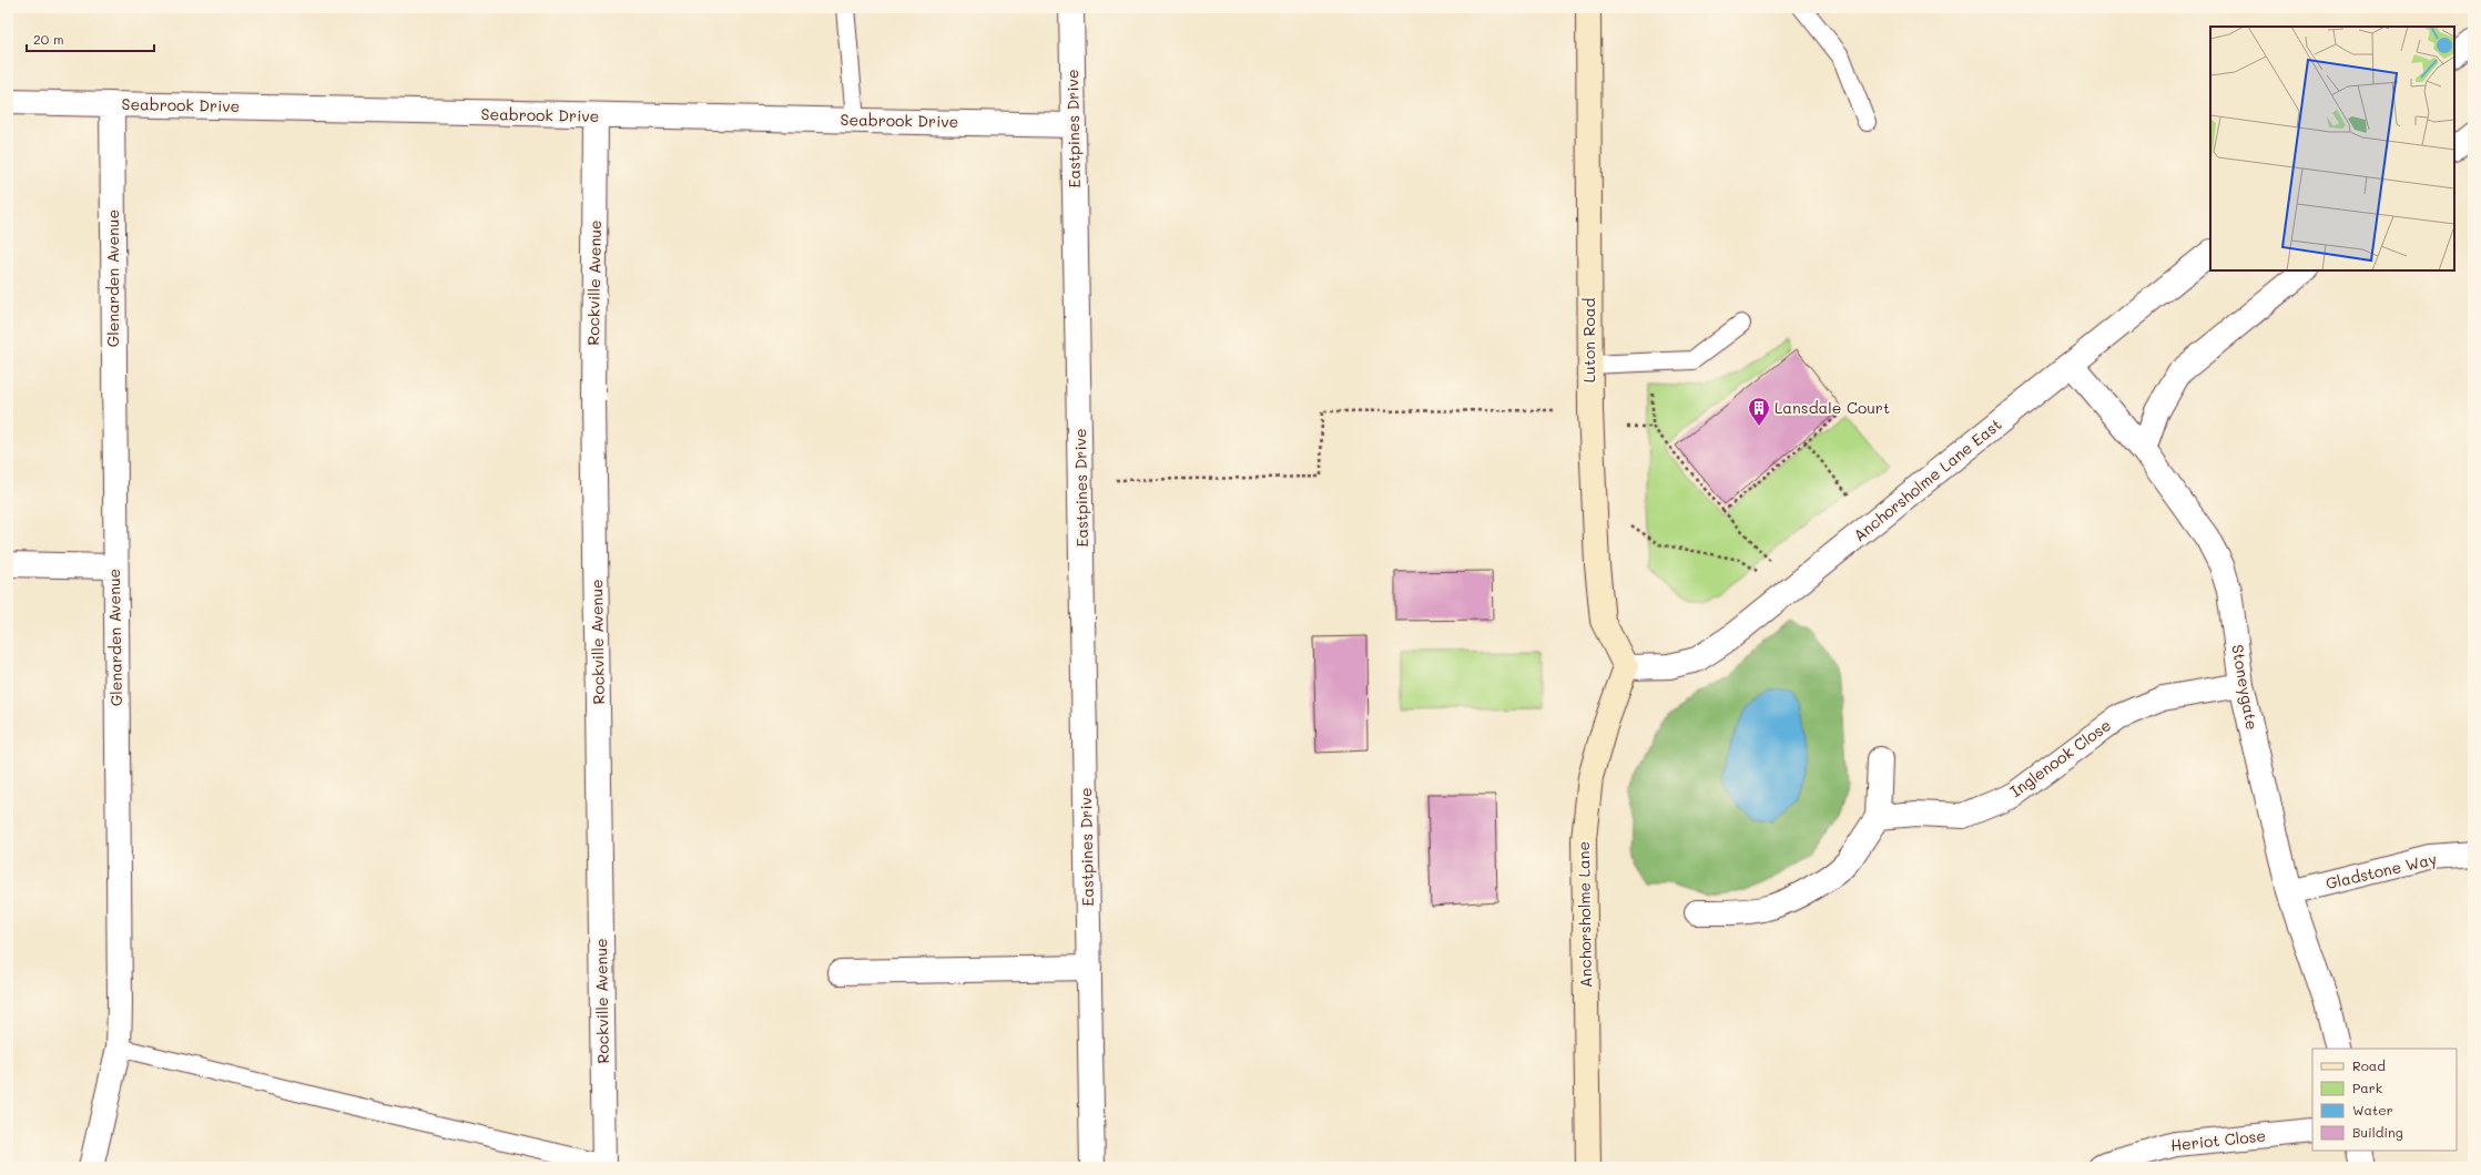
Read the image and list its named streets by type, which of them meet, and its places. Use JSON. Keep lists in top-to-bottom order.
{
  "streets": {
    "street": [
      "Seabrook Drive",
      "Eastpines Drive",
      "Glenarden Avenue",
      "Rockville Avenue",
      "Luton Road",
      "Anchorsholme Lane East",
      "Stoneygate",
      "Inglenook Close",
      "Gladstone Way",
      "Anchorsholme Lane",
      "Heriot Close"
    ]
  },
  "crossings": [
    ["Seabrook Drive", "Eastpines Drive"],
    ["Seabrook Drive", "Glenarden Avenue"],
    ["Seabrook Drive", "Rockville Avenue"],
    ["Luton Road", "Anchorsholme Lane East"],
    ["Luton Road", "Anchorsholme Lane"],
    ["Anchorsholme Lane East", "Stoneygate"],
    ["Anchorsholme Lane East", "Anchorsholme Lane"],
    ["Stoneygate", "Inglenook Close"],
    ["Stoneygate", "Gladstone Way"]
  ],
  "places": {
    "building": ["Lansdale Court"]
  },
  "legend": [
    "Road",
    "Park",
    "Water",
    "Building"
  ],
  "scale_bar": "20 m"
}
